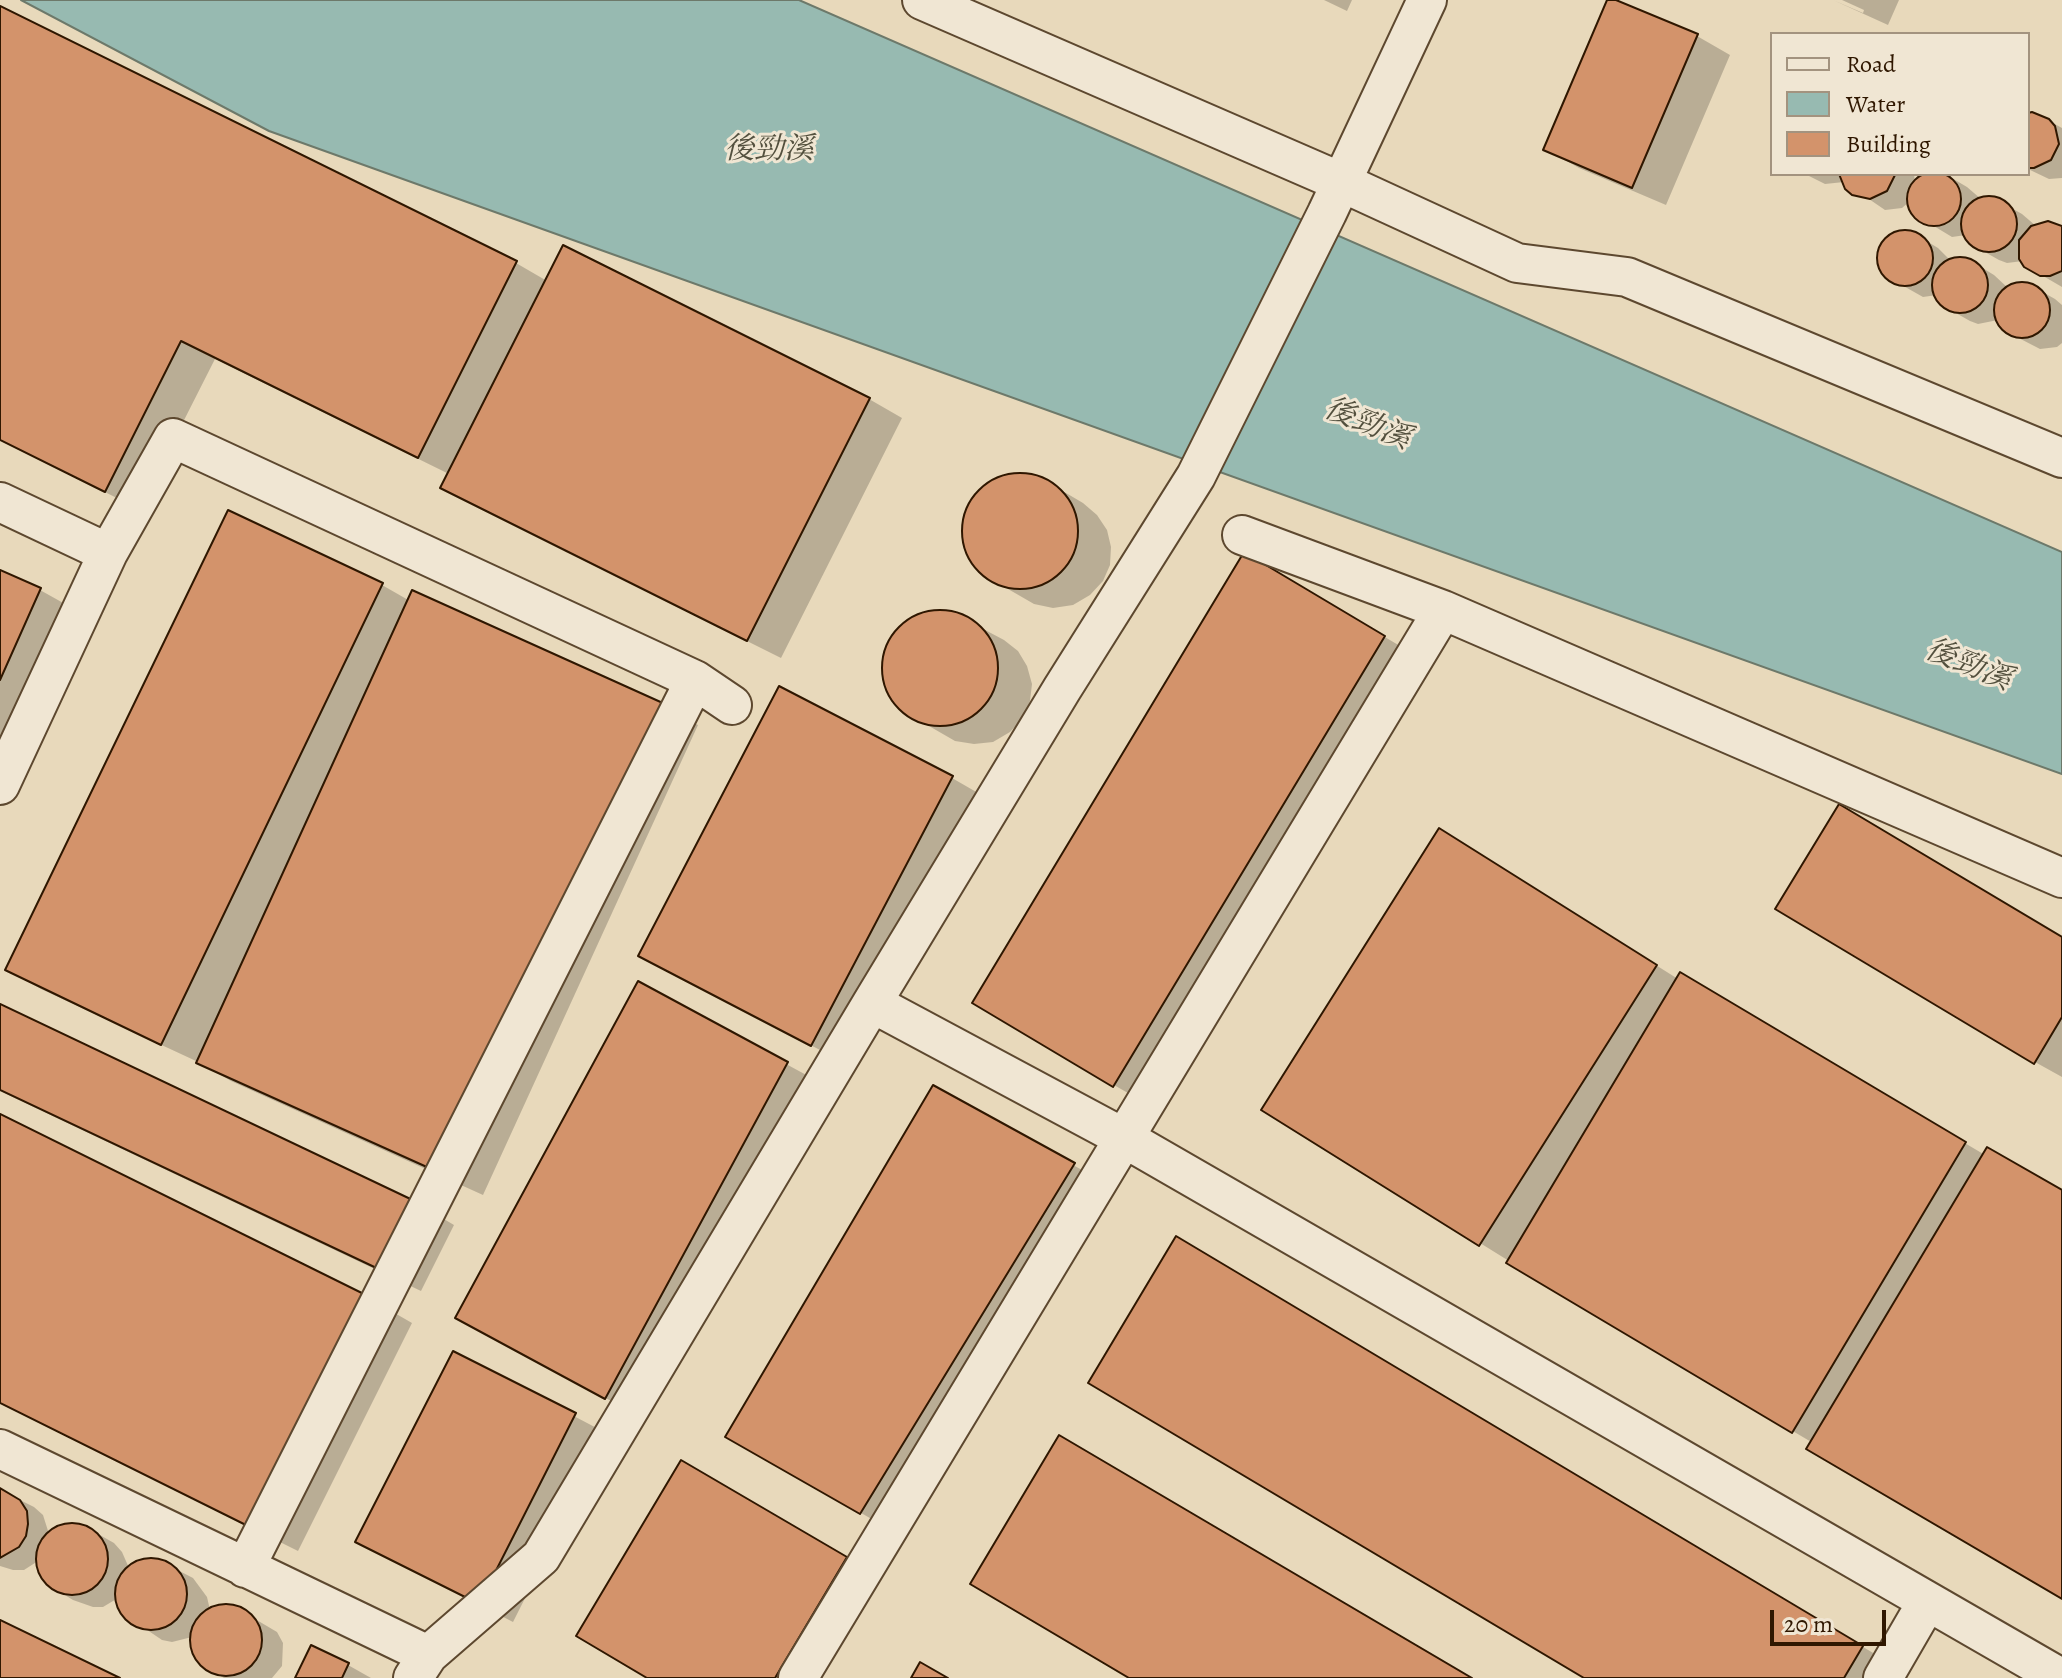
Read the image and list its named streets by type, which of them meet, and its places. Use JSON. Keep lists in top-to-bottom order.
{
  "water": ["後勁溪"],
  "legend": ["Road", "Water", "Building"],
  "scale_bar": "20 m"
}
